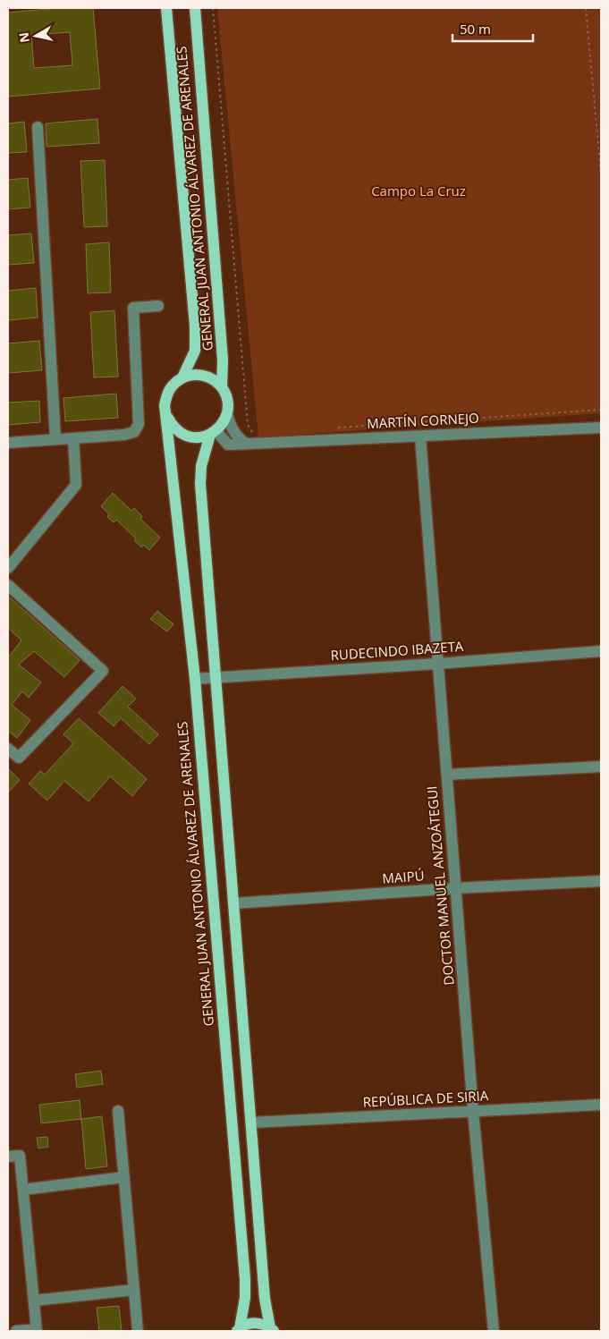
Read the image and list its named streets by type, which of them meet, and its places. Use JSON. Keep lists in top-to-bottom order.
{
  "streets": {
    "main road": ["GENERAL JUAN ANTONIO ÁLVAREZ DE ARENALES"],
    "street": [
      "MARTÍN CORNEJO",
      "RUDECINDO IBAZETA",
      "MAIPÚ",
      "DOCTOR MANUEL ANZOÁTEGUI",
      "REPÚBLICA DE SIRIA"
    ]
  },
  "crossings": [
    ["GENERAL JUAN ANTONIO ÁLVAREZ DE ARENALES", "MARTÍN CORNEJO"],
    ["GENERAL JUAN ANTONIO ÁLVAREZ DE ARENALES", "RUDECINDO IBAZETA"],
    ["GENERAL JUAN ANTONIO ÁLVAREZ DE ARENALES", "MAIPÚ"],
    ["GENERAL JUAN ANTONIO ÁLVAREZ DE ARENALES", "REPÚBLICA DE SIRIA"],
    ["MARTÍN CORNEJO", "DOCTOR MANUEL ANZOÁTEGUI"],
    ["RUDECINDO IBAZETA", "DOCTOR MANUEL ANZOÁTEGUI"],
    ["MAIPÚ", "DOCTOR MANUEL ANZOÁTEGUI"],
    ["DOCTOR MANUEL ANZOÁTEGUI", "REPÚBLICA DE SIRIA"]
  ],
  "parks": ["Campo La Cruz"],
  "scale_bar": "50 m",
  "north": "left"
}
